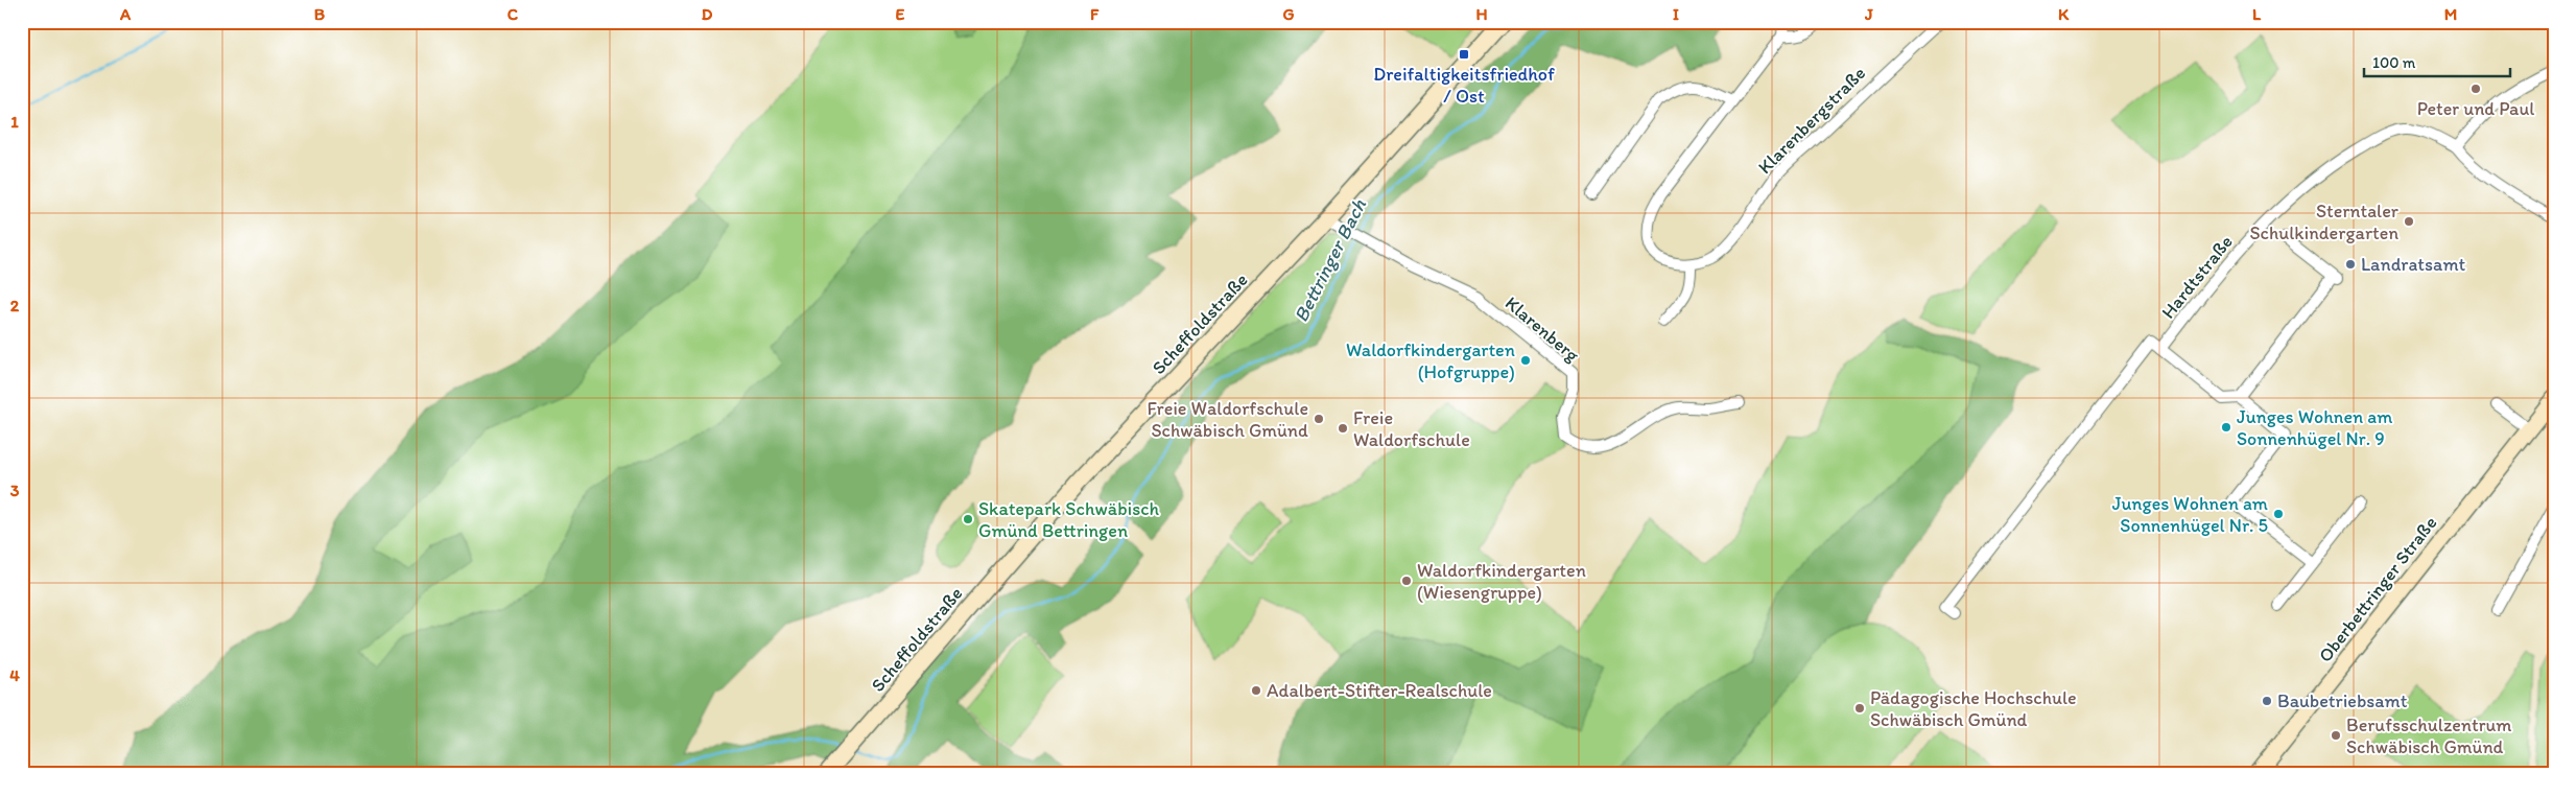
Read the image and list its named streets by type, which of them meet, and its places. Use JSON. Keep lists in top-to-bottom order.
{
  "streets": {
    "main road": ["Scheffoldstraße", "Oberbettringer Straße"],
    "street": ["Klarenbergstraße", "Hardtstraße", "Klarenberg"]
  },
  "crossings": [
    ["Scheffoldstraße", "Klarenberg"]
  ],
  "water": ["Bettringer Bach"],
  "places": {
    "transit": ["Dreifaltigkeitsfriedhof / Ost"],
    "other": [
      "Peter und Paul",
      "Sterntaler Schulkindergarten",
      "Landratsamt",
      "Waldorfkindergarten (Hofgruppe)",
      "Freie Waldorfschule Schwäbisch Gmünd",
      "Junges Wohnen am Sonnenhügel Nr. 9",
      "Freie Waldorfschule",
      "Junges Wohnen am Sonnenhügel Nr. 5",
      "Skatepark Schwäbisch Gmünd Bettringen",
      "Waldorfkindergarten (Wiesengruppe)",
      "Adalbert-Stifter-Realschule",
      "Baubetriebsamt",
      "Pädagogische Hochschule Schwäbisch Gmünd",
      "Berufsschulzentrum Schwäbisch Gmünd"
    ]
  },
  "scale_bar": "100 m",
  "grid": {
    "columns": [
      "A",
      "B",
      "C",
      "D",
      "E",
      "F",
      "G",
      "H",
      "I",
      "J",
      "K",
      "L",
      "M"
    ],
    "rows": [
      "1",
      "2",
      "3",
      "4"
    ]
  }
}
